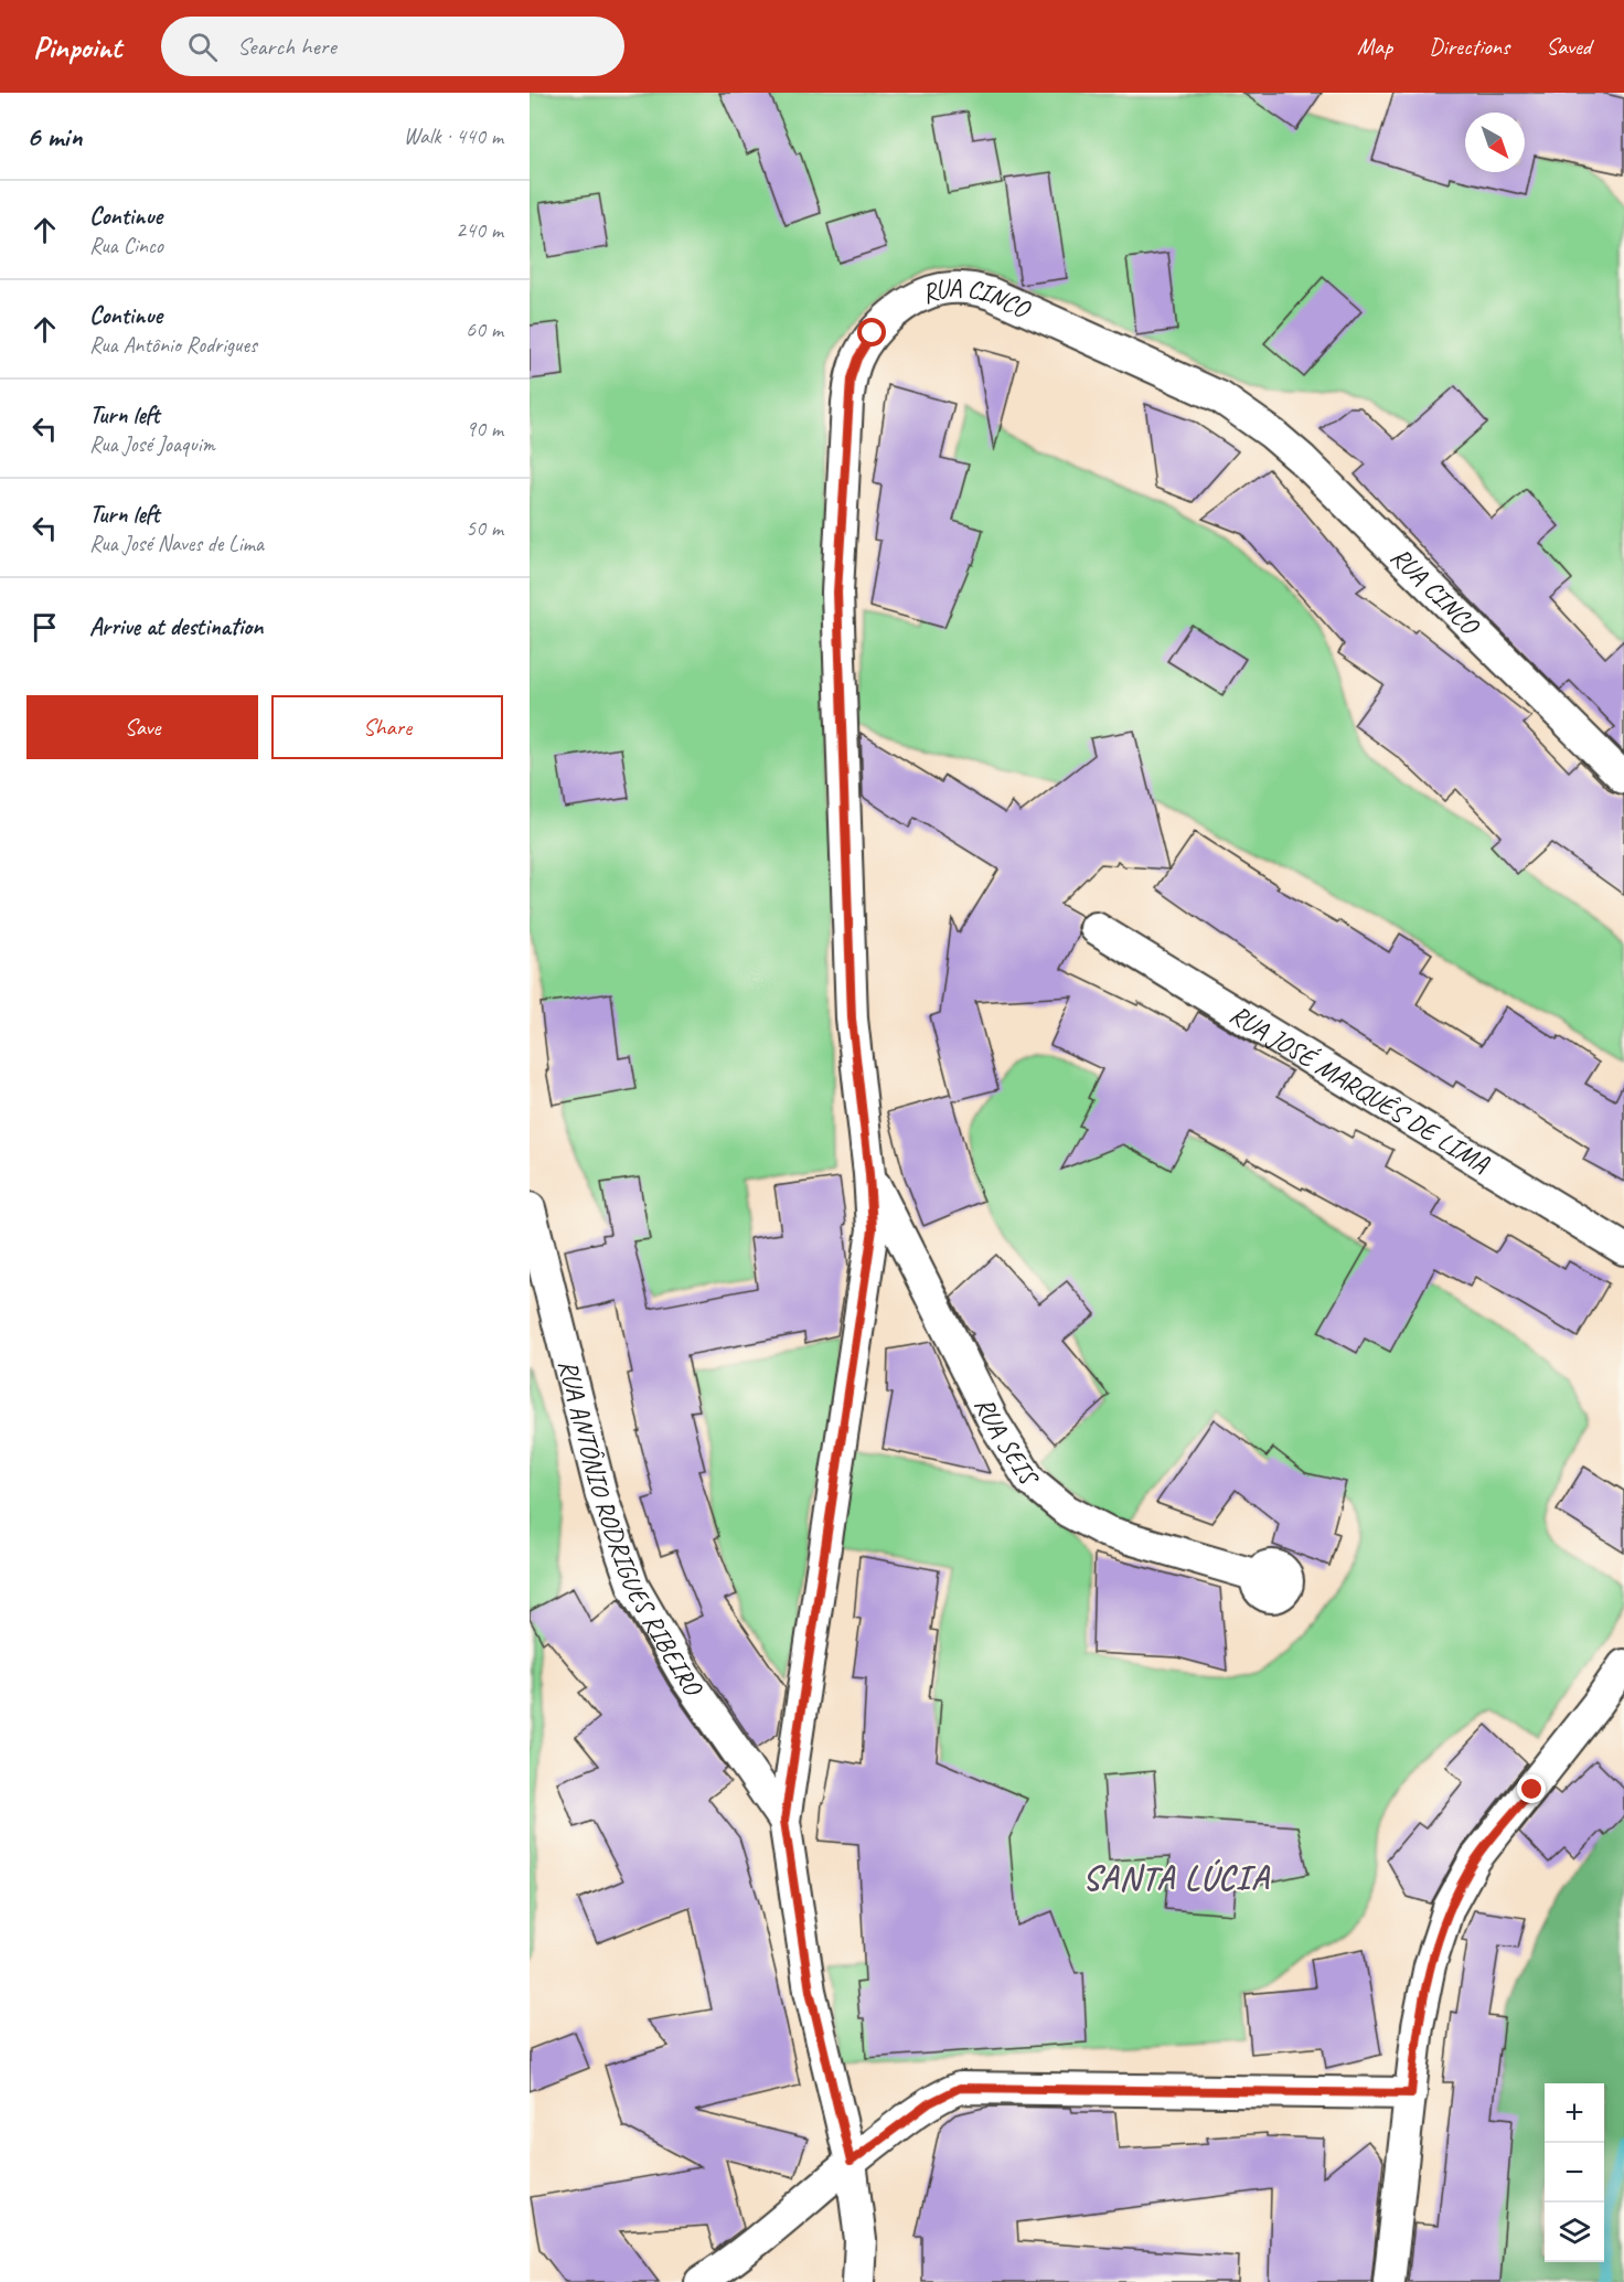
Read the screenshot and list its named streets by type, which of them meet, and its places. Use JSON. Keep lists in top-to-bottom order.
{
  "streets": {
    "street": [
      "RUA CINCO",
      "RUA JOSÉ MARQUÊS DE LIMA",
      "RUA SEIS",
      "RUA ANTÔNIO RODRIGUES RIBEIRO"
    ]
  },
  "crossings": [
    ["RUA CINCO", "RUA SEIS"],
    ["RUA CINCO", "RUA ANTÔNIO RODRIGUES RIBEIRO"]
  ],
  "districts": ["SANTA LÚCIA"],
  "north": "bottom right",
  "page": {
    "header": "Pinpoint",
    "search": "Search here",
    "nav": ["Map", "Directions", "Saved"],
    "heading": ["6 min", "Walk · 440 m"],
    "list": [
      ["Continue", "Rua Cinco", "240 m"],
      ["Continue", "Rua Antônio Rodrigues", "60 m"],
      ["Turn left", "Rua José Joaquim", "90 m"],
      ["Turn left", "Rua José Naves de Lima", "50 m"],
      "Arrive at destination"
    ],
    "buttons": ["Save", "Share"],
    "map_buttons": ["+", "−"]
  }
}
